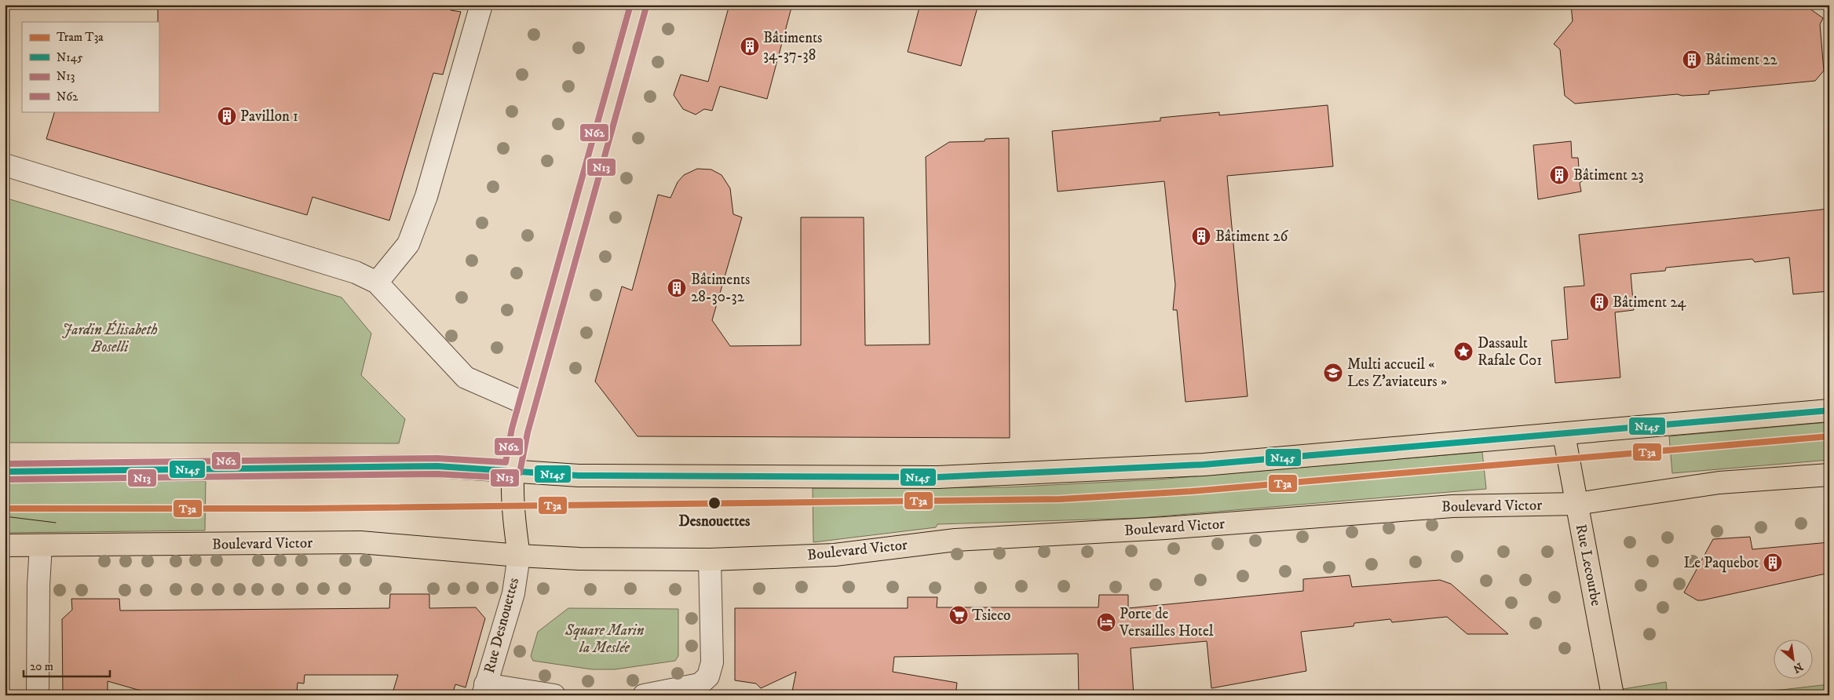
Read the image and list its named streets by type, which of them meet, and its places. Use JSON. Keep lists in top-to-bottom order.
{
  "streets": {
    "main road": ["Boulevard Victor", "Rue Lecourbe"],
    "street": ["Rue Desnouettes"]
  },
  "crossings": [
    ["Boulevard Victor", "Rue Lecourbe"],
    ["Boulevard Victor", "Rue Desnouettes"]
  ],
  "parks": ["Jardin Élisabeth Boselli", "Square Marin la Meslée"],
  "places": {
    "building": [
      "Bâtiments 34-37-38",
      "Bâtiment 22",
      "Pavillon 1",
      "Bâtiment 23",
      "Bâtiment 26",
      "Bâtiments 28-30-32",
      "Bâtiment 24",
      "Le Paquebot"
    ],
    "place": ["Dassault Rafale C01"],
    "school or university": ["Multi accueil « Les Z’aviateurs »"],
    "other": ["Desnouettes"],
    "supermarket": ["Tsieco"],
    "hotel": ["Porte de Versailles Hotel"]
  },
  "lines": [
    "transit line N62",
    "transit line N13",
    "transit line N145",
    "tram line T3a"
  ],
  "legend": [
    "Tram T3a",
    "N145",
    "N13",
    "N62"
  ],
  "scale_bar": "20 m",
  "north": "bottom right"
}
